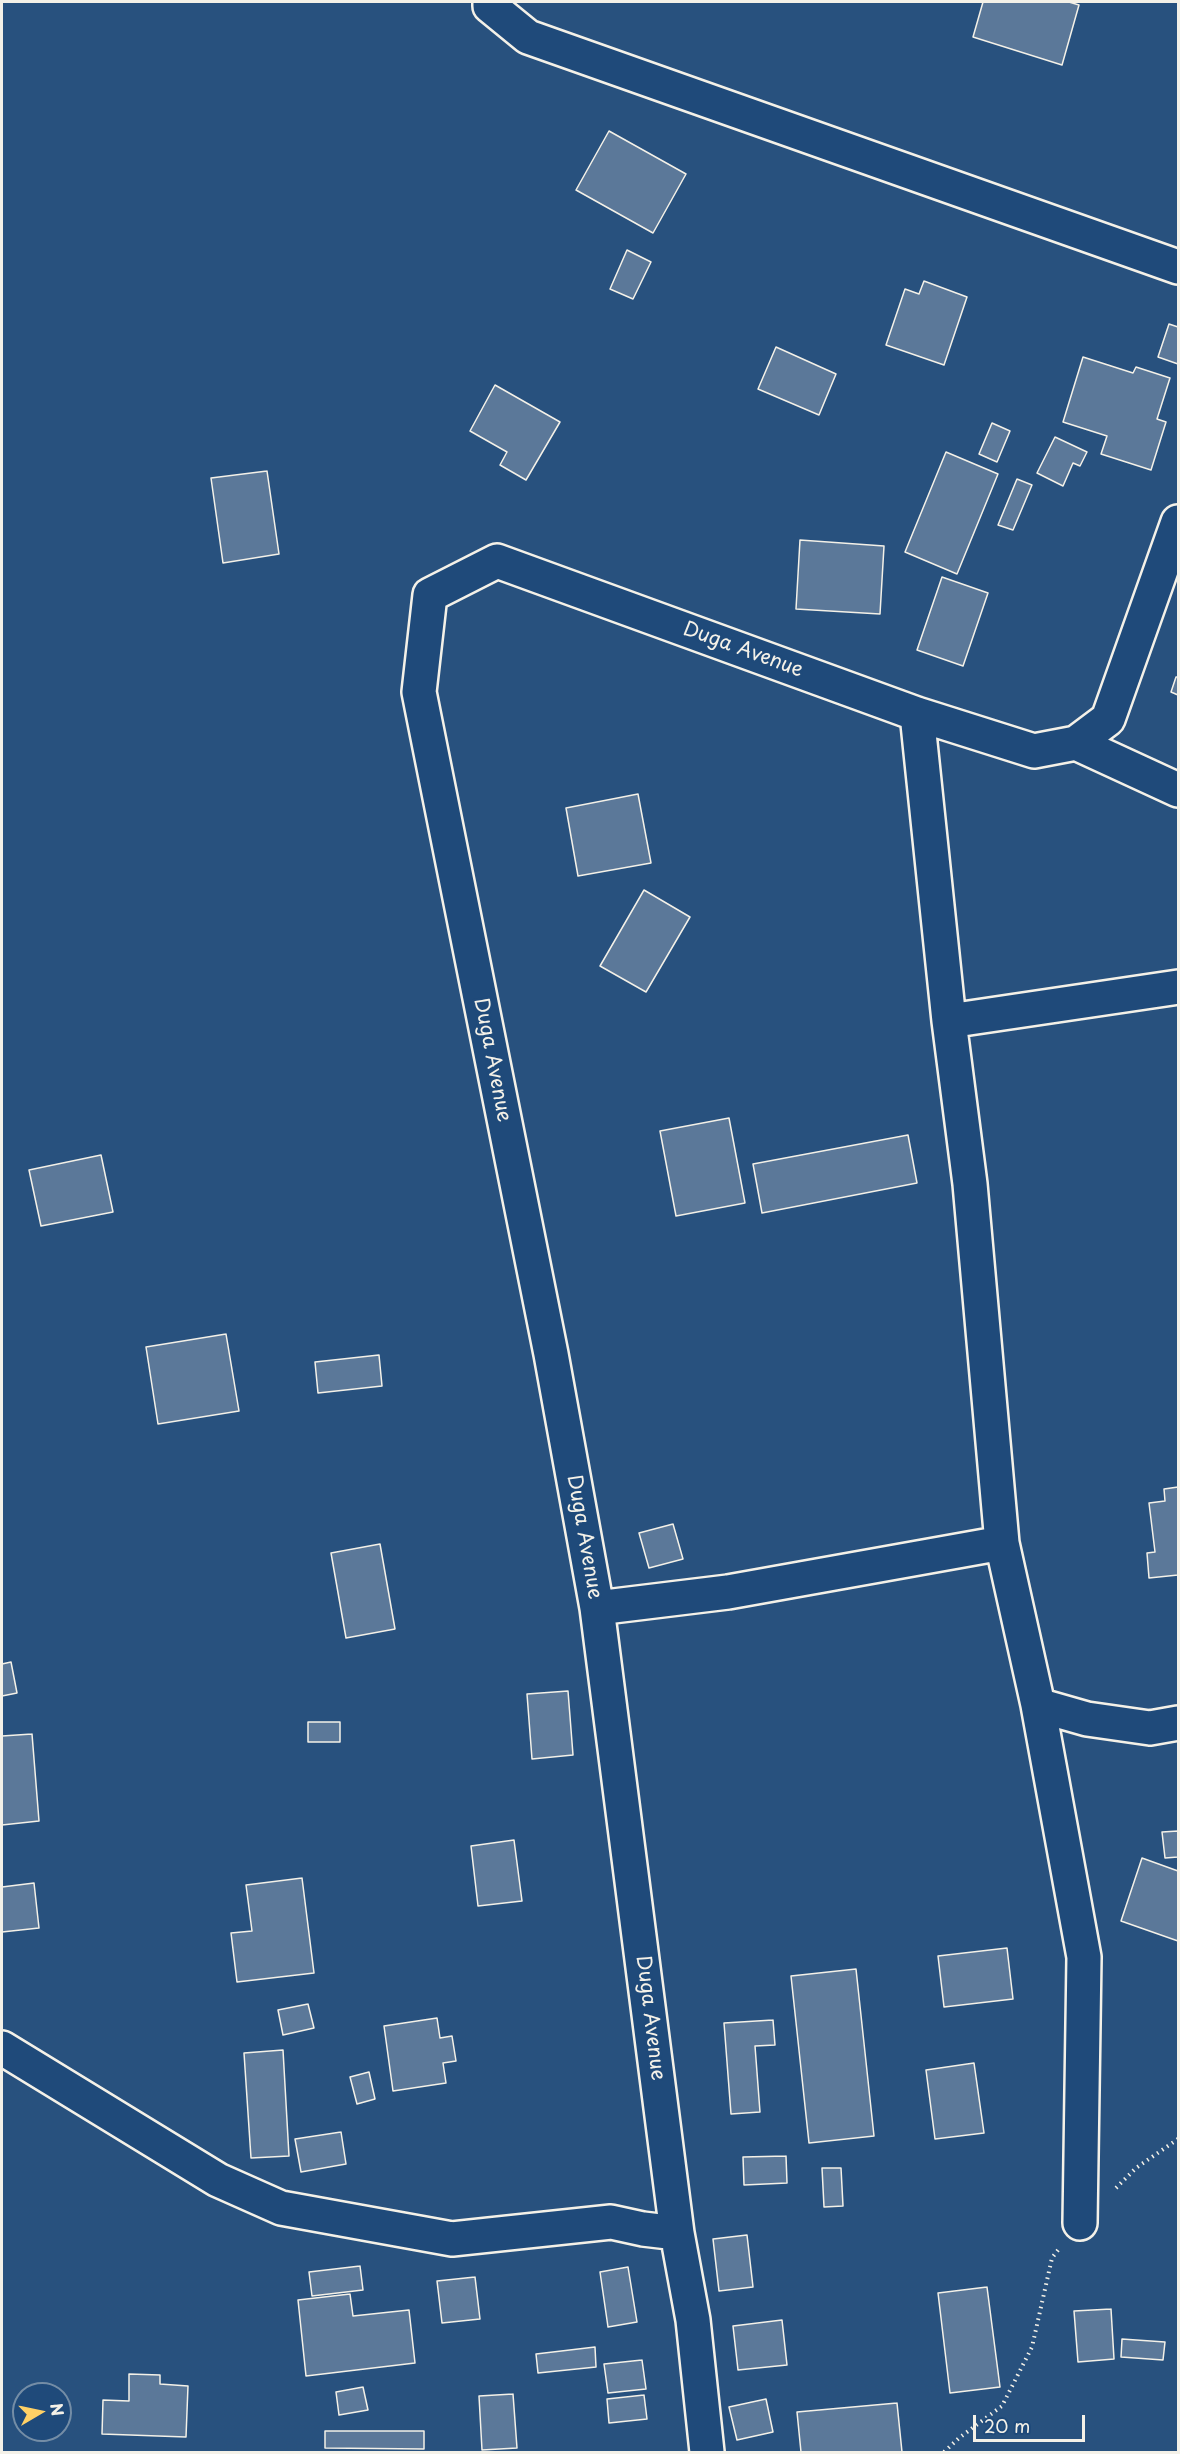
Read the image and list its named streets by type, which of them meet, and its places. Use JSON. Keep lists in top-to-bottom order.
{
  "streets": {
    "street": ["Duga Avenue"]
  },
  "scale_bar": "20 m",
  "north": "right"
}
